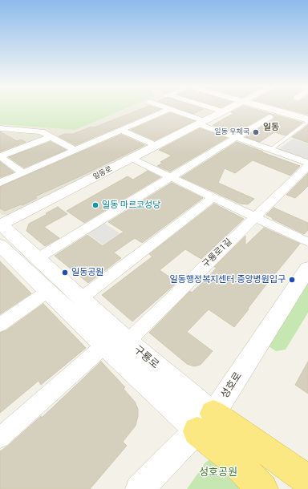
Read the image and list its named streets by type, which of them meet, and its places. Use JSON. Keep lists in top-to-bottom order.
{
  "streets": {
    "street": [
      "일동로",
      "구룡로1길",
      "구룡로",
      "성호로"
    ]
  },
  "crossings": [
    ["일동로", "구룡로"],
    ["구룡로1길", "구룡로"],
    ["구룡로", "성호로"]
  ],
  "districts": ["일동"],
  "parks": ["성호공원"],
  "places": [
    "일동 우체국",
    "일동 마르코성당",
    "일동공원",
    "일동행정복지센터.중앙병원입구"
  ]
}
